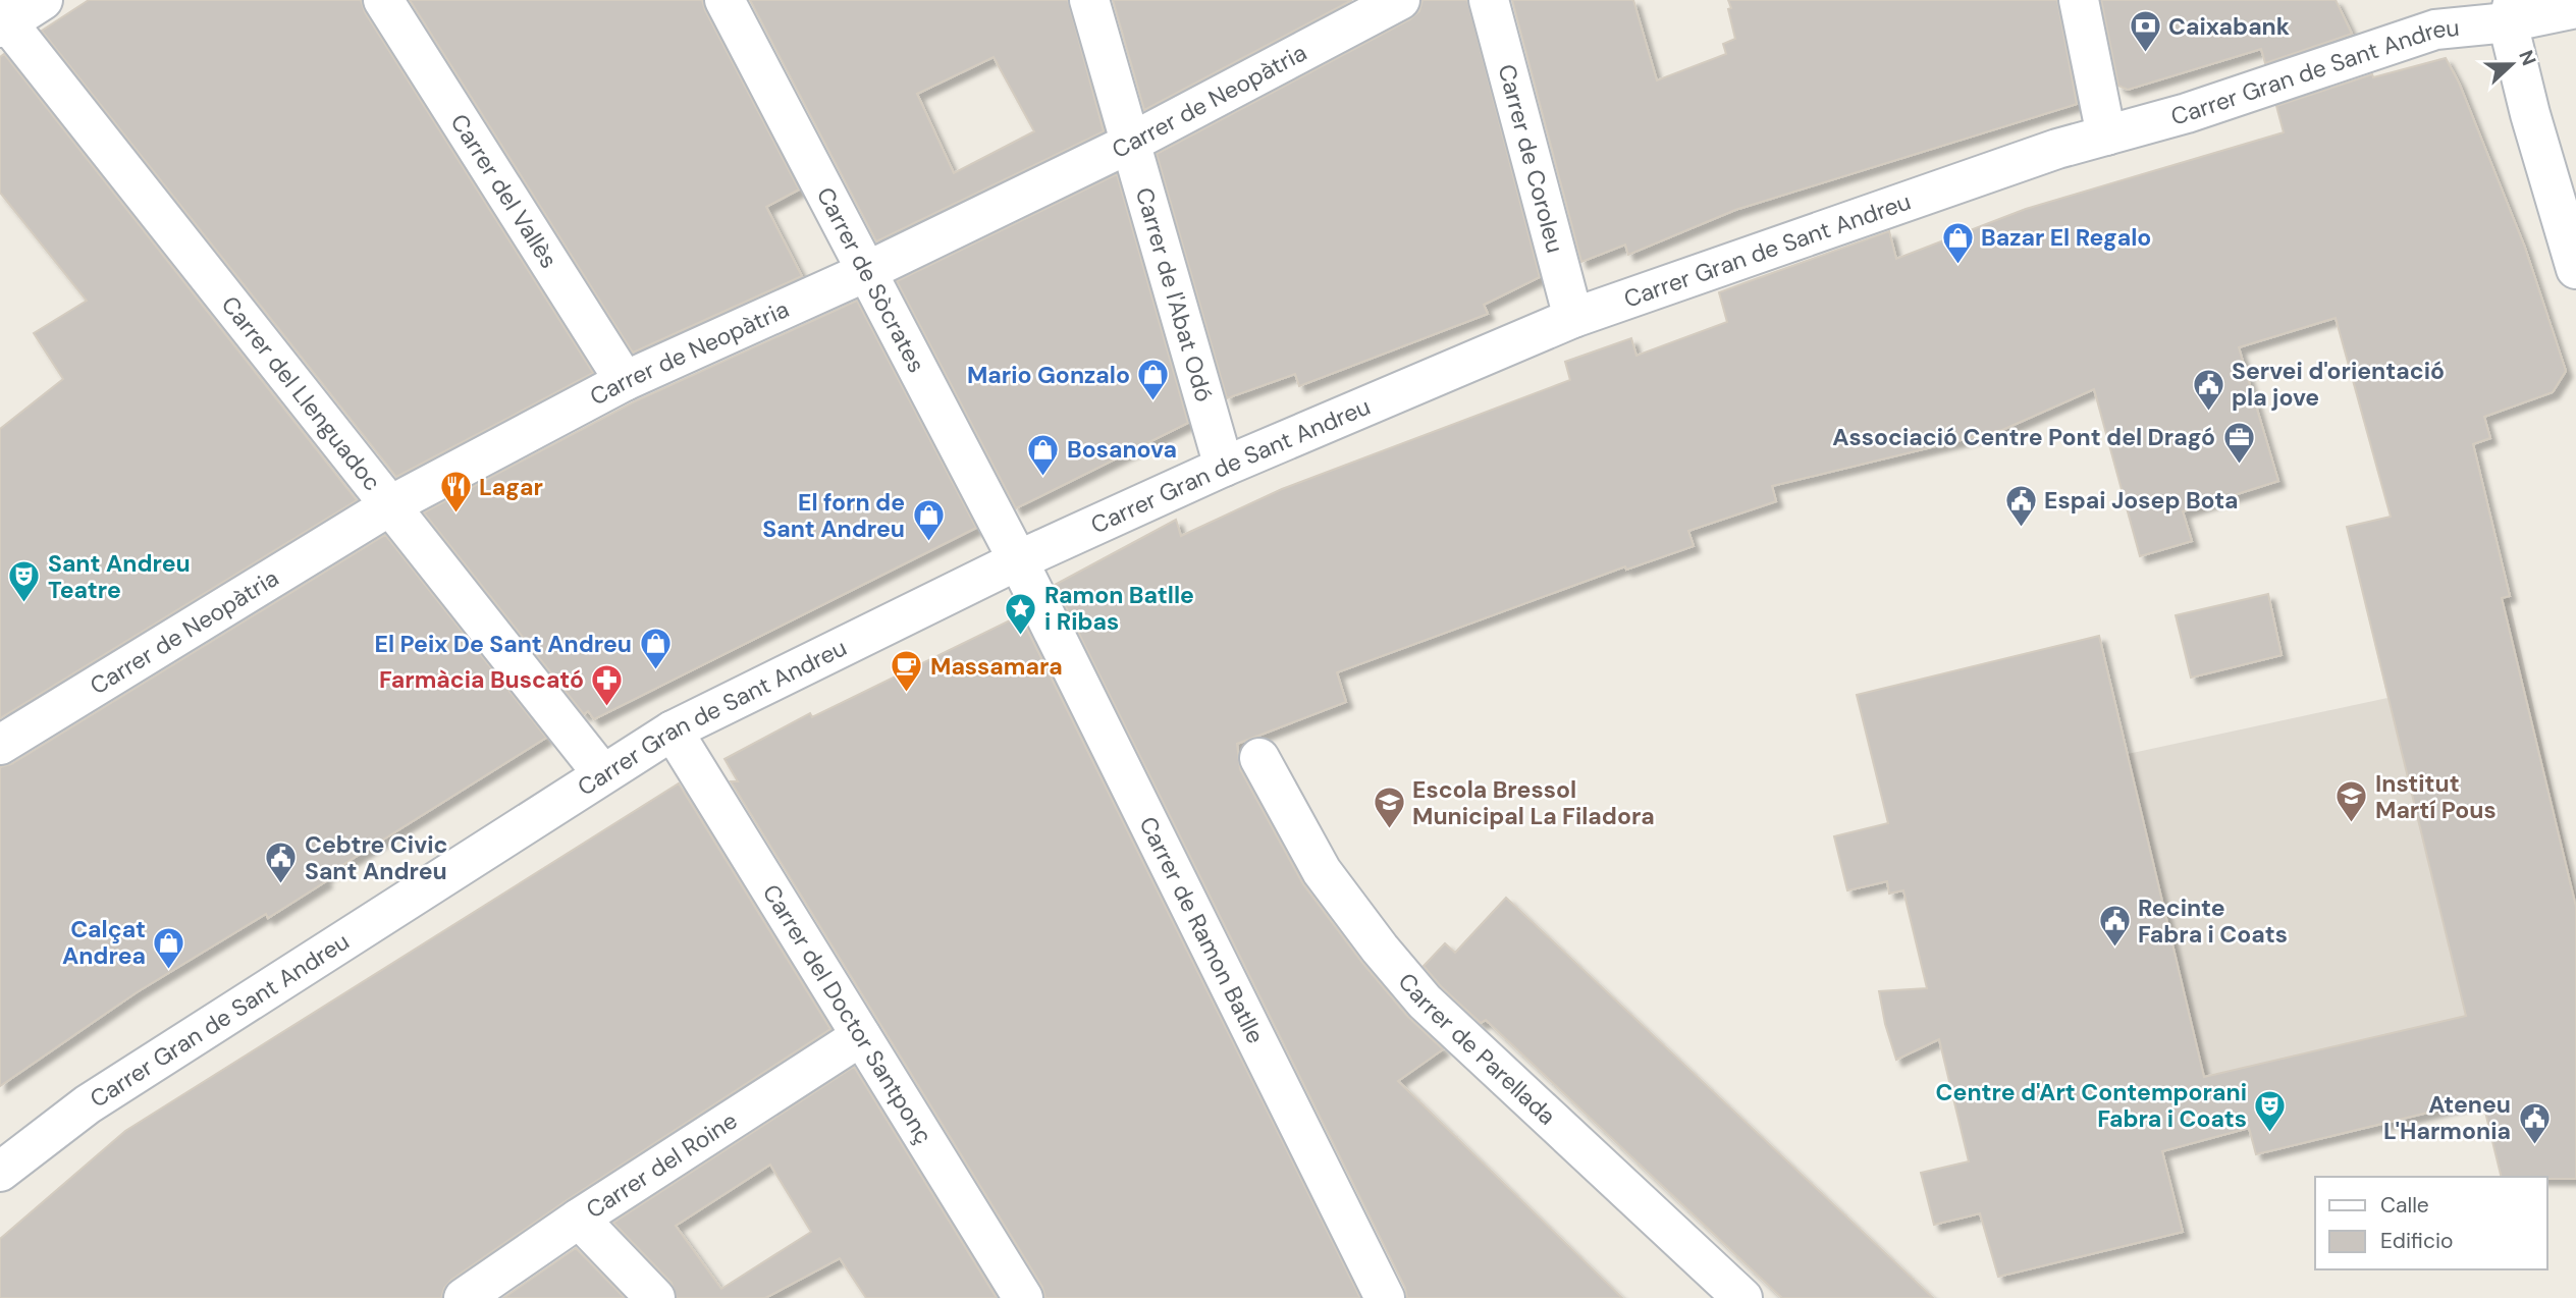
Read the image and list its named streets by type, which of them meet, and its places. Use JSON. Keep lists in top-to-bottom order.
{
  "streets": {
    "street": [
      "Carrer Gran de Sant Andreu",
      "Carrer de Neopàtria",
      "Carrer de Coroleu",
      "Carrer del Vallès",
      "Carrer de Sòcrates",
      "Carrer de l'Abat Odó",
      "Carrer del Llenguadoc",
      "Carrer de Ramon Batlle",
      "Carrer del Doctor Santponç",
      "Carrer de Parellada",
      "Carrer del Roine"
    ]
  },
  "crossings": [
    ["Carrer Gran de Sant Andreu", "Carrer de Coroleu"],
    ["Carrer Gran de Sant Andreu", "Carrer de Sòcrates"],
    ["Carrer Gran de Sant Andreu", "Carrer de l'Abat Odó"],
    ["Carrer Gran de Sant Andreu", "Carrer del Llenguadoc"],
    ["Carrer Gran de Sant Andreu", "Carrer de Ramon Batlle"],
    ["Carrer Gran de Sant Andreu", "Carrer del Doctor Santponç"],
    ["Carrer de Neopàtria", "Carrer del Vallès"],
    ["Carrer de Neopàtria", "Carrer de Sòcrates"],
    ["Carrer de Neopàtria", "Carrer de l'Abat Odó"],
    ["Carrer de Neopàtria", "Carrer del Llenguadoc"],
    ["Carrer de Sòcrates", "Carrer de Ramon Batlle"],
    ["Carrer del Doctor Santponç", "Carrer del Roine"]
  ],
  "places": {
    "bank": ["Caixabank"],
    "shop": [
      "Bazar El Regalo",
      "Mario Gonzalo",
      "Bosanova",
      "El forn de Sant Andreu",
      "El Peix De Sant Andreu",
      "Calçat Andrea"
    ],
    "public building": [
      "Servei d'orientació pla jove",
      "Espai Josep Bota",
      "Cebtre Civic Sant Andreu",
      "Recinte Fabra i Coats",
      "Ateneu L'Harmonia"
    ],
    "office": ["Associació Centre Pont del Dragó"],
    "restaurant": ["Lagar"],
    "theatre": ["Sant Andreu Teatre", "Centre d'Art Contemporani Fabra i Coats"],
    "place": ["Ramon Batlle i Ribas"],
    "cafe": ["Massamara"],
    "pharmacy": ["Farmàcia Buscató"],
    "school or university": ["Institut Martí Pous", "Escola Bressol Municipal La Filadora"]
  },
  "legend": ["Calle", "Edificio"],
  "north": "right"
}
